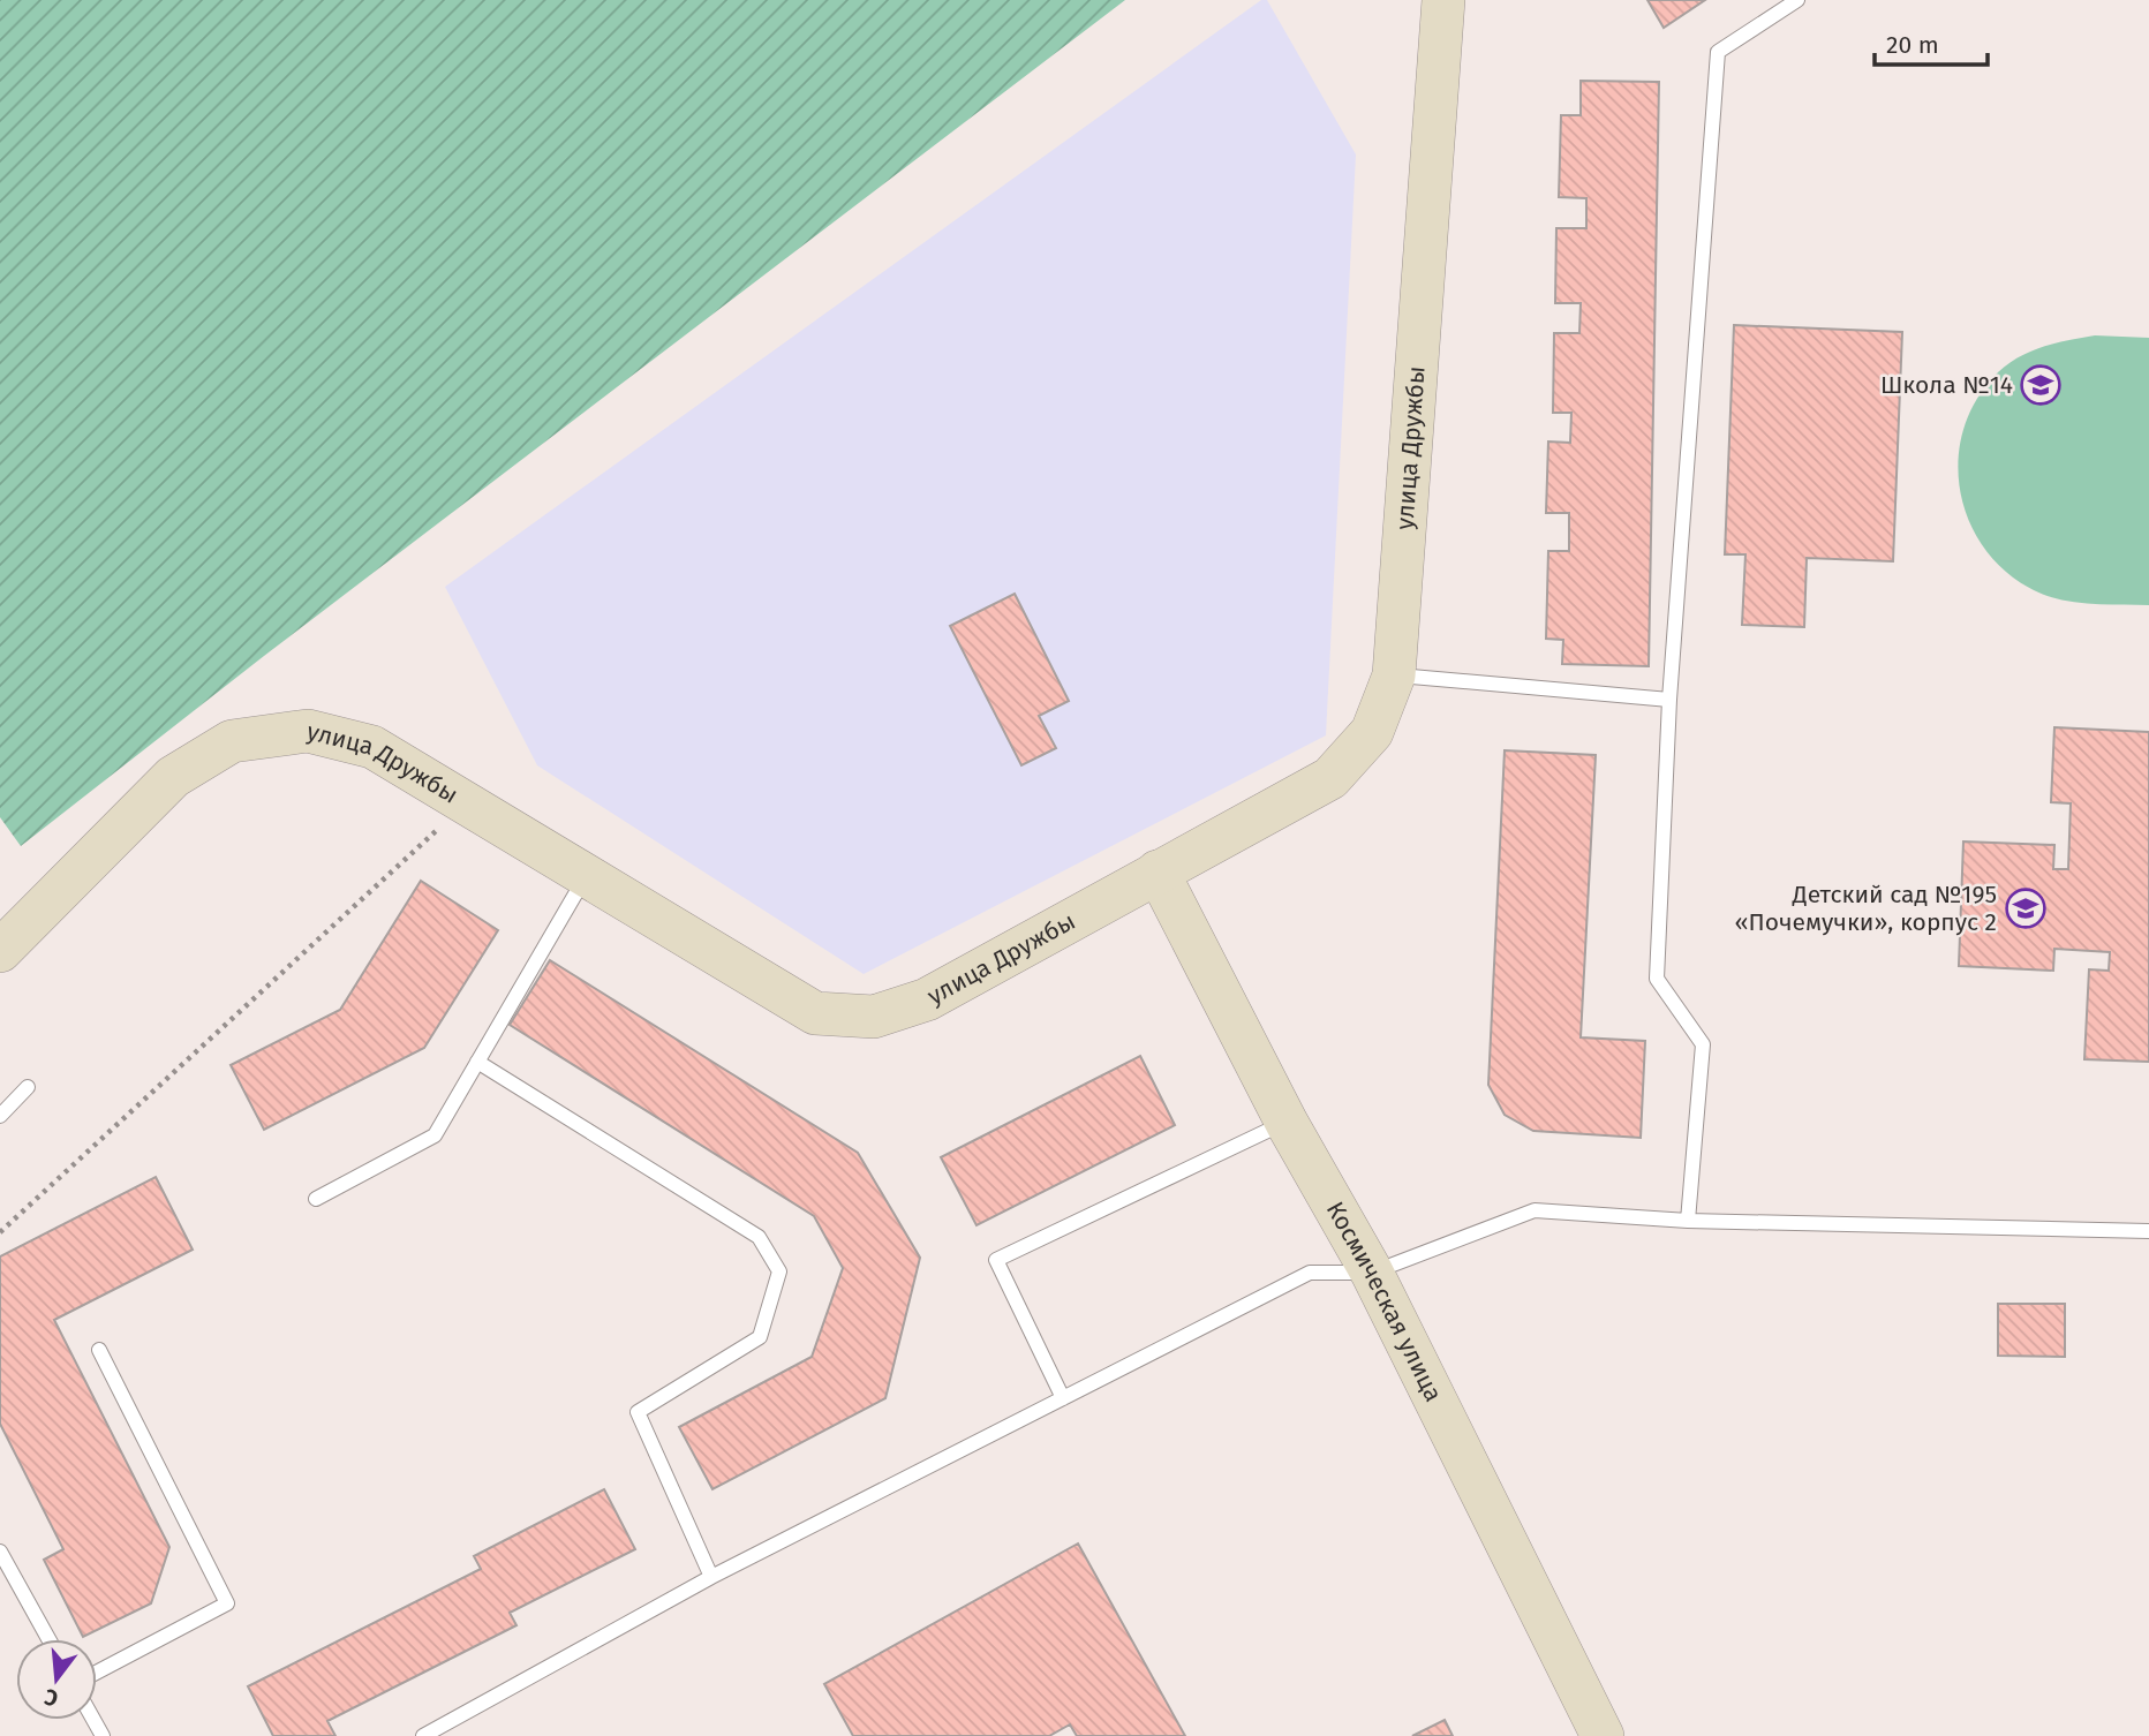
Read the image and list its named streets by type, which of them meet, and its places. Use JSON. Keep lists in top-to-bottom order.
{
  "streets": {
    "street": ["улица Дружбы", "Космическая улица"]
  },
  "crossings": [
    ["улица Дружбы", "Космическая улица"]
  ],
  "places": {
    "school or university": ["Школа №14", "Детский сад №195 «Почемучки», корпус 2"]
  },
  "scale_bar": "20 m",
  "north": "bottom"
}
